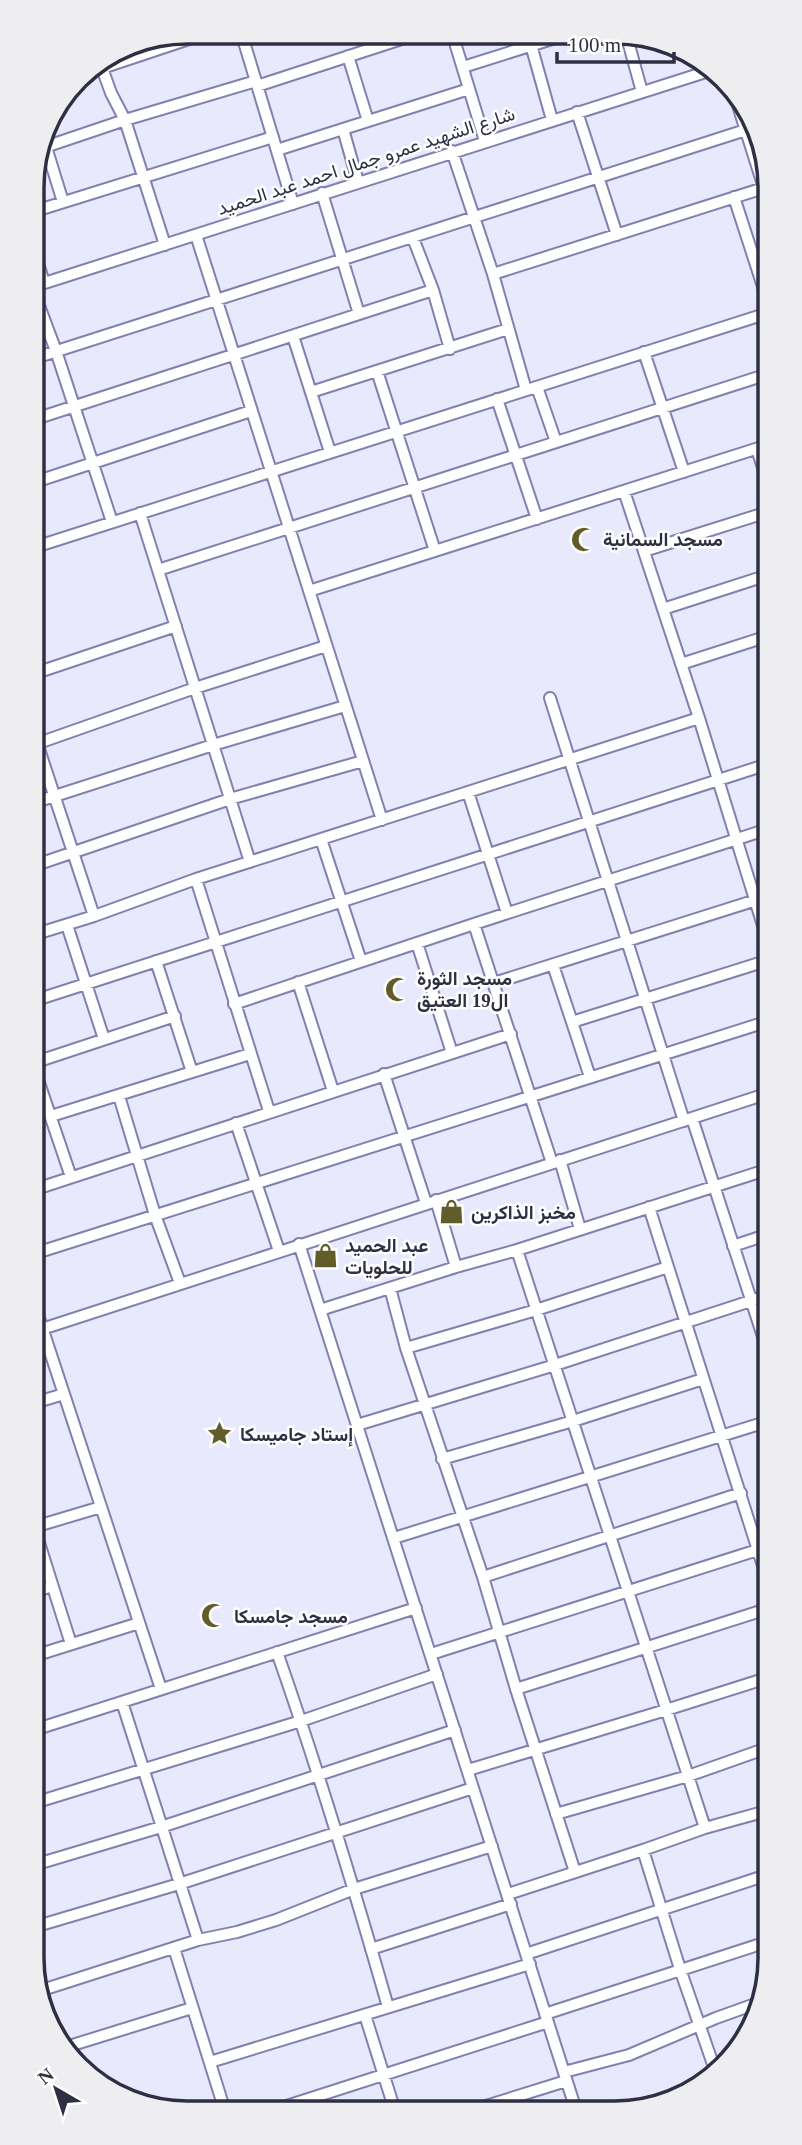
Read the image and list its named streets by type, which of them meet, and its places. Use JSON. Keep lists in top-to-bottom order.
{
  "streets": {
    "street": ["شارع الشهيد عمرو جمال احمد عبد الحميد"]
  },
  "places": {
    "mosque": ["مسجد السمانية", "مسجد الثورة ال19 العتيق", "مسجد جامسكا"],
    "shop": ["مخبز الذاكرين", "عبد الحميد للحلويات"],
    "place": ["إستاد جاميسكا"]
  },
  "scale_bar": "100 m",
  "north": "top left"
}
